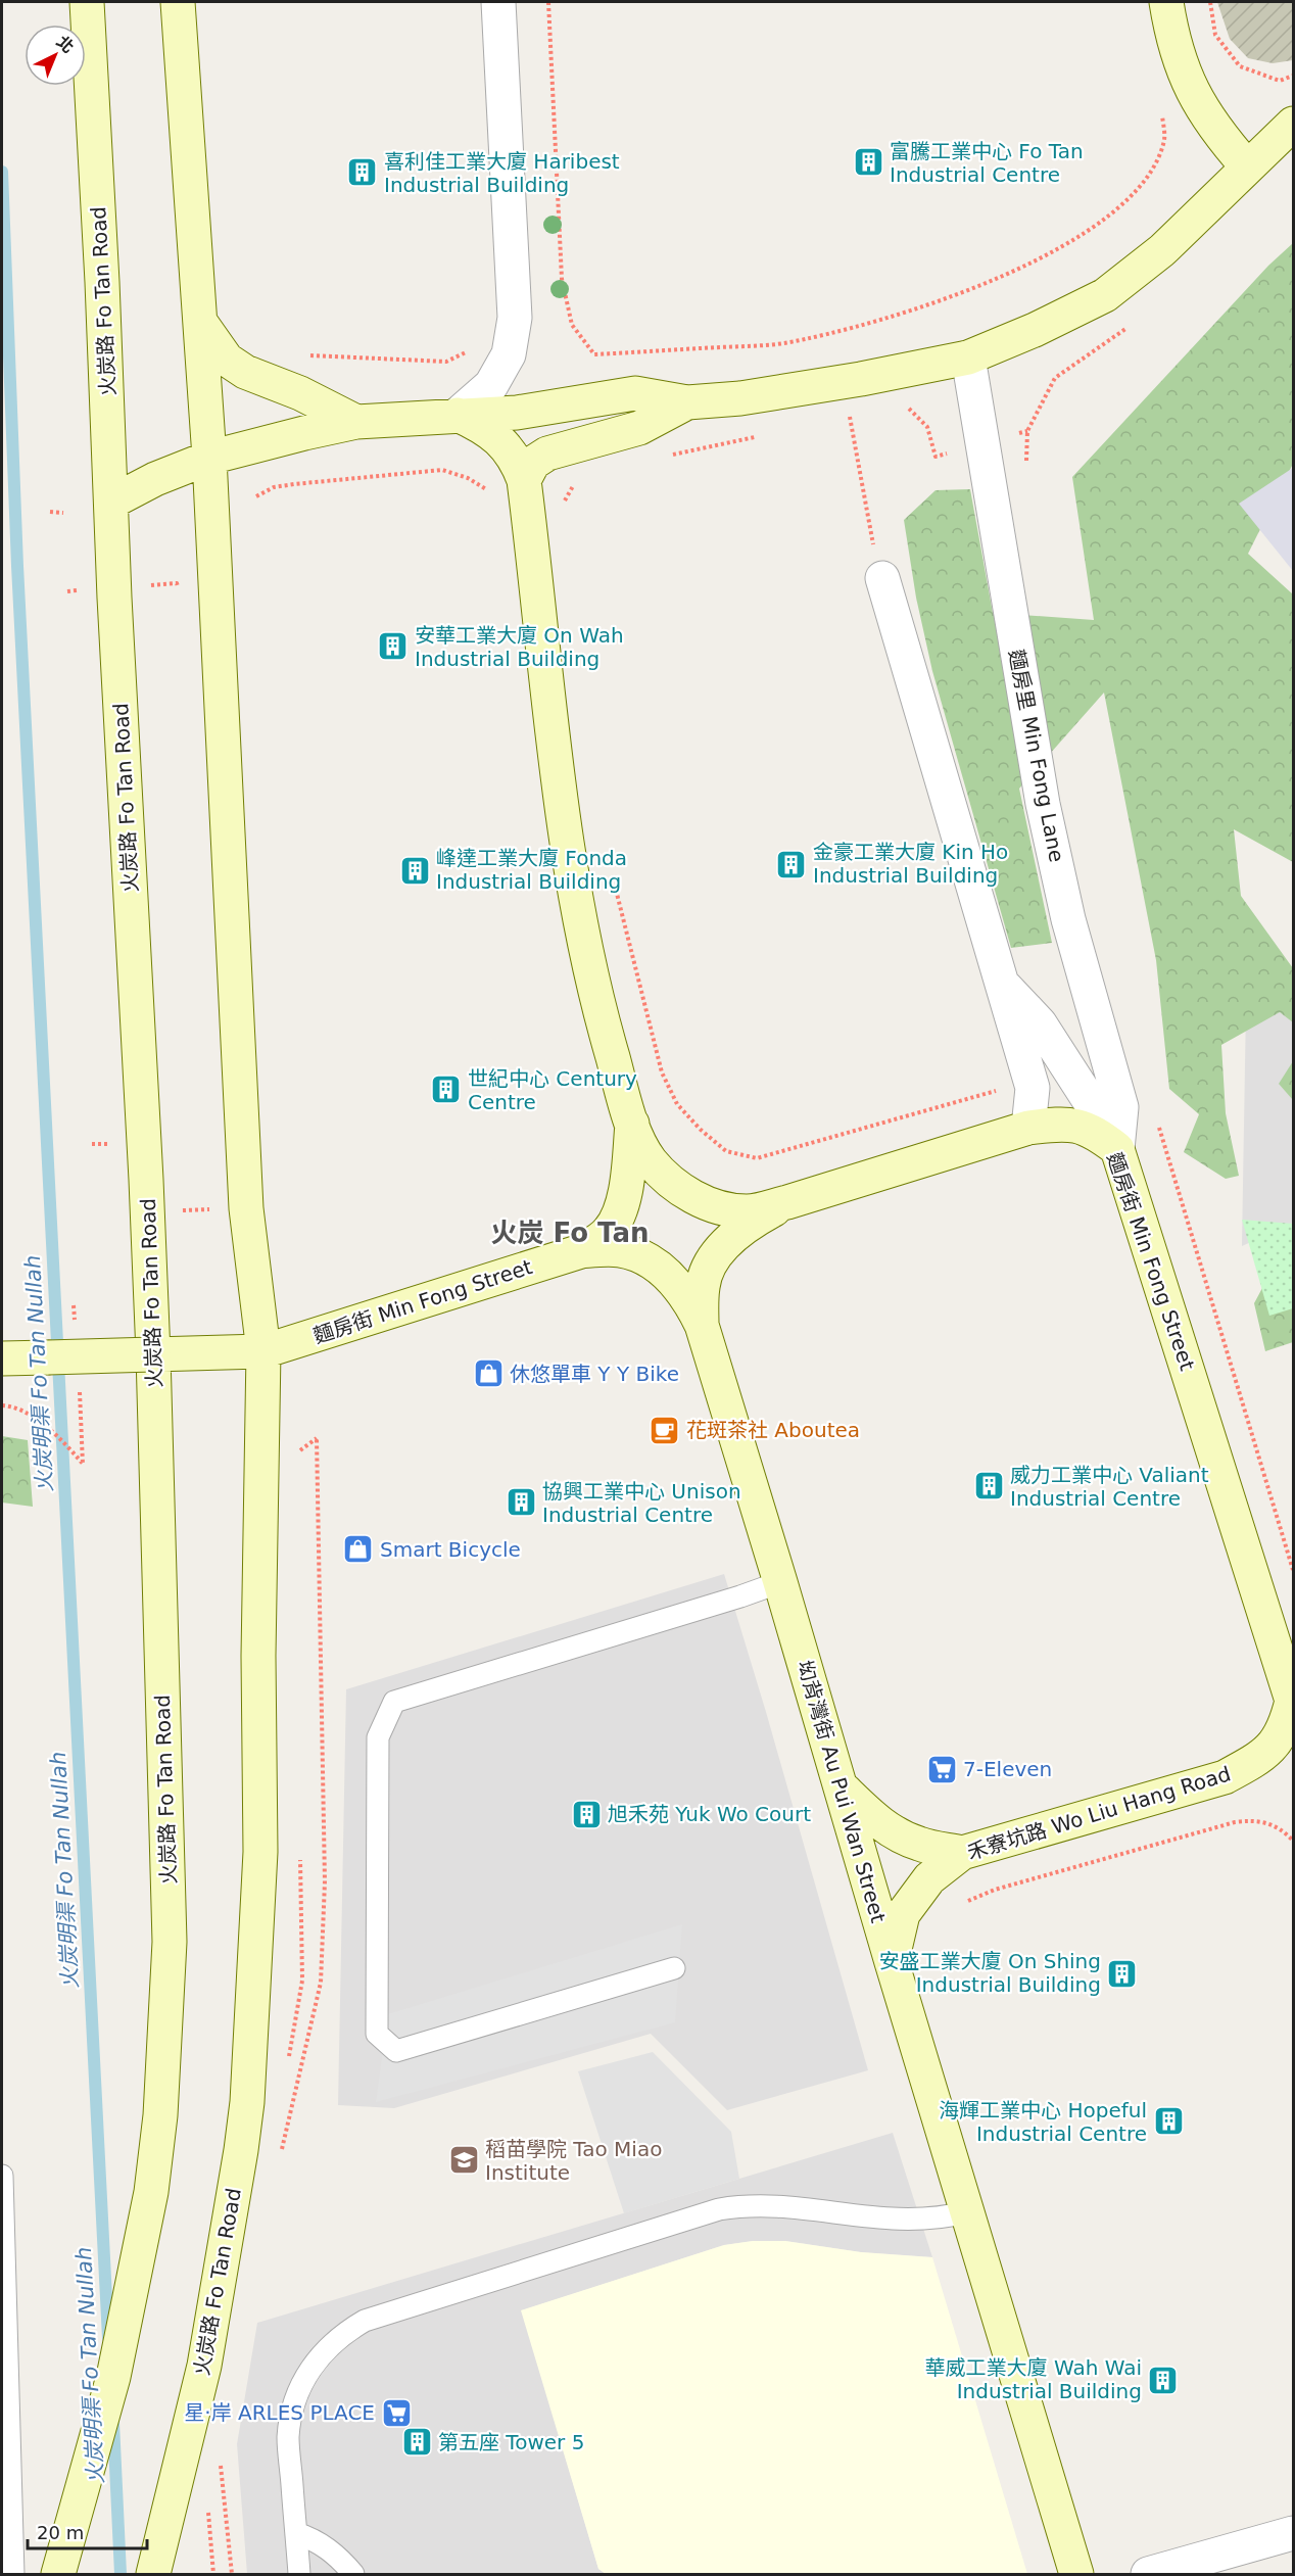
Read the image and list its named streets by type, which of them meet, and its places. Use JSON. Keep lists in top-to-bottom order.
{
  "streets": {
    "street": [
      "火炭路 Fo Tan Road",
      "麵房里 Min Fong Lane",
      "麵房街 Min Fong Street",
      "㘭背灣街 Au Pui Wan Street",
      "禾寮坑路 Wo Liu Hang Road"
    ]
  },
  "crossings": [
    ["火炭路 Fo Tan Road", "麵房街 Min Fong Street"],
    ["麵房里 Min Fong Lane", "麵房街 Min Fong Street"],
    ["麵房街 Min Fong Street", "禾寮坑路 Wo Liu Hang Road"],
    ["㘭背灣街 Au Pui Wan Street", "禾寮坑路 Wo Liu Hang Road"]
  ],
  "districts": ["火炭 Fo Tan"],
  "water": ["火炭明渠 Fo Tan Nullah"],
  "places": {
    "building": [
      "富騰工業中心 Fo Tan Industrial Centre",
      "喜利佳工業大廈 Haribest Industrial Building",
      "安華工業大廈 On Wah Industrial Building",
      "金豪工業大廈 Kin Ho Industrial Building",
      "峰達工業大廈 Fonda Industrial Building",
      "世紀中心 Century Centre",
      "威力工業中心 Valiant Industrial Centre",
      "協興工業中心 Unison Industrial Centre",
      "旭禾苑 Yuk Wo Court",
      "安盛工業大廈 On Shing Industrial Building",
      "海輝工業中心 Hopeful Industrial Centre",
      "華威工業大廈 Wah Wai Industrial Building",
      "第五座 Tower 5"
    ],
    "shop": ["休悠單車 Y Y Bike", "Smart Bicycle"],
    "cafe": ["花斑茶社 Aboutea"],
    "supermarket": ["7-Eleven", "星·岸 ARLES PLACE"],
    "school or university": ["稻苗學院 Tao Miao Institute"]
  },
  "scale_bar": "20 m",
  "north": "top right"
}
